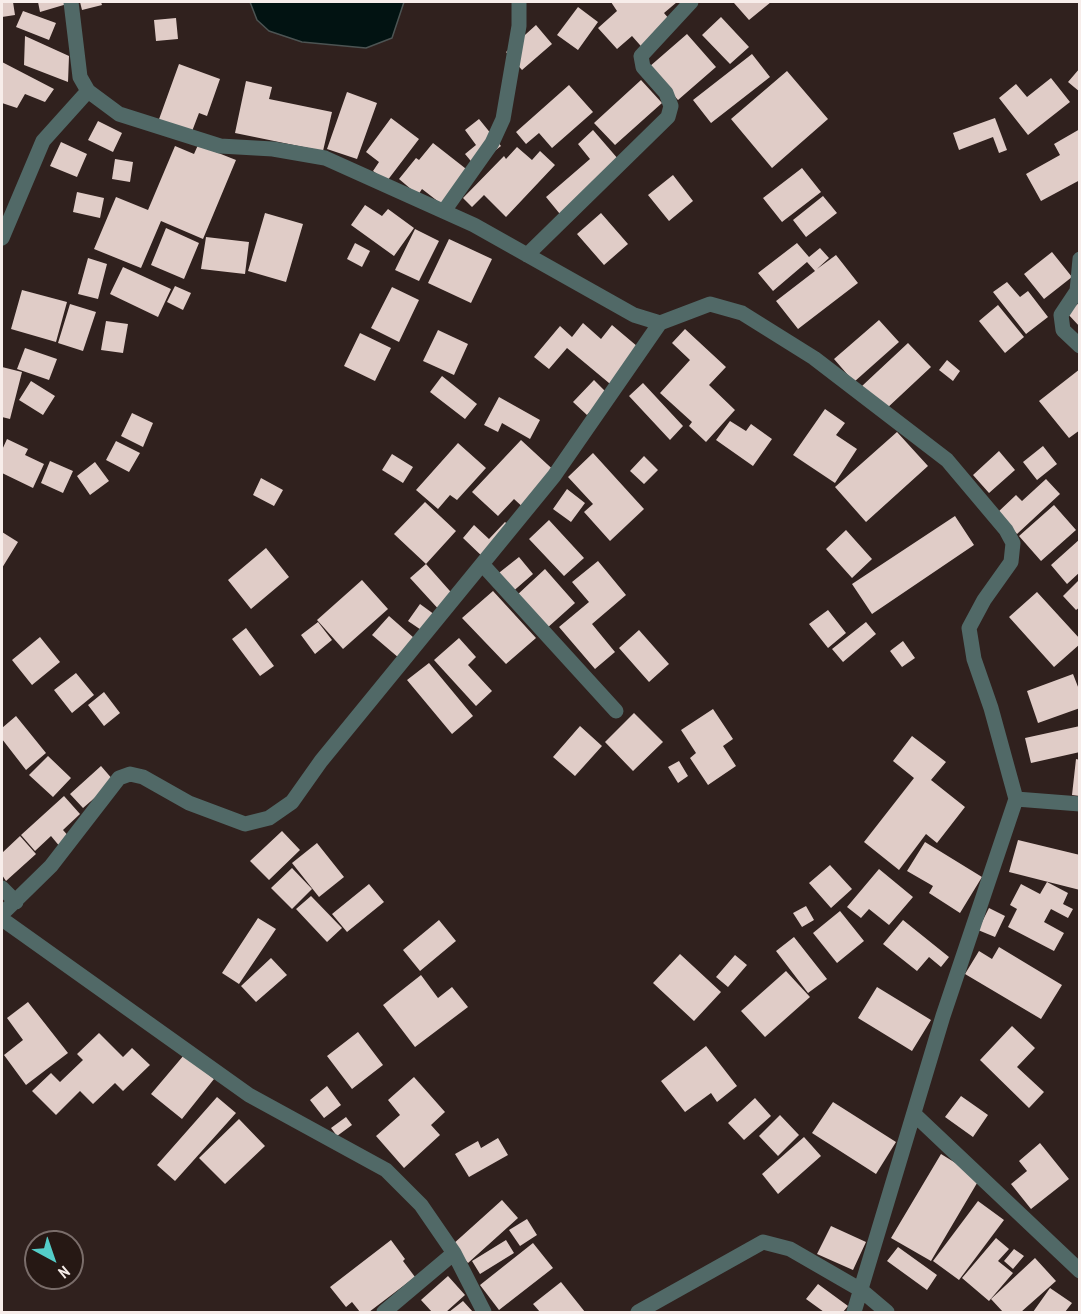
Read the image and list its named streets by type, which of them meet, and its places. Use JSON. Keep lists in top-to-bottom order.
{
  "north": "bottom right"
}
